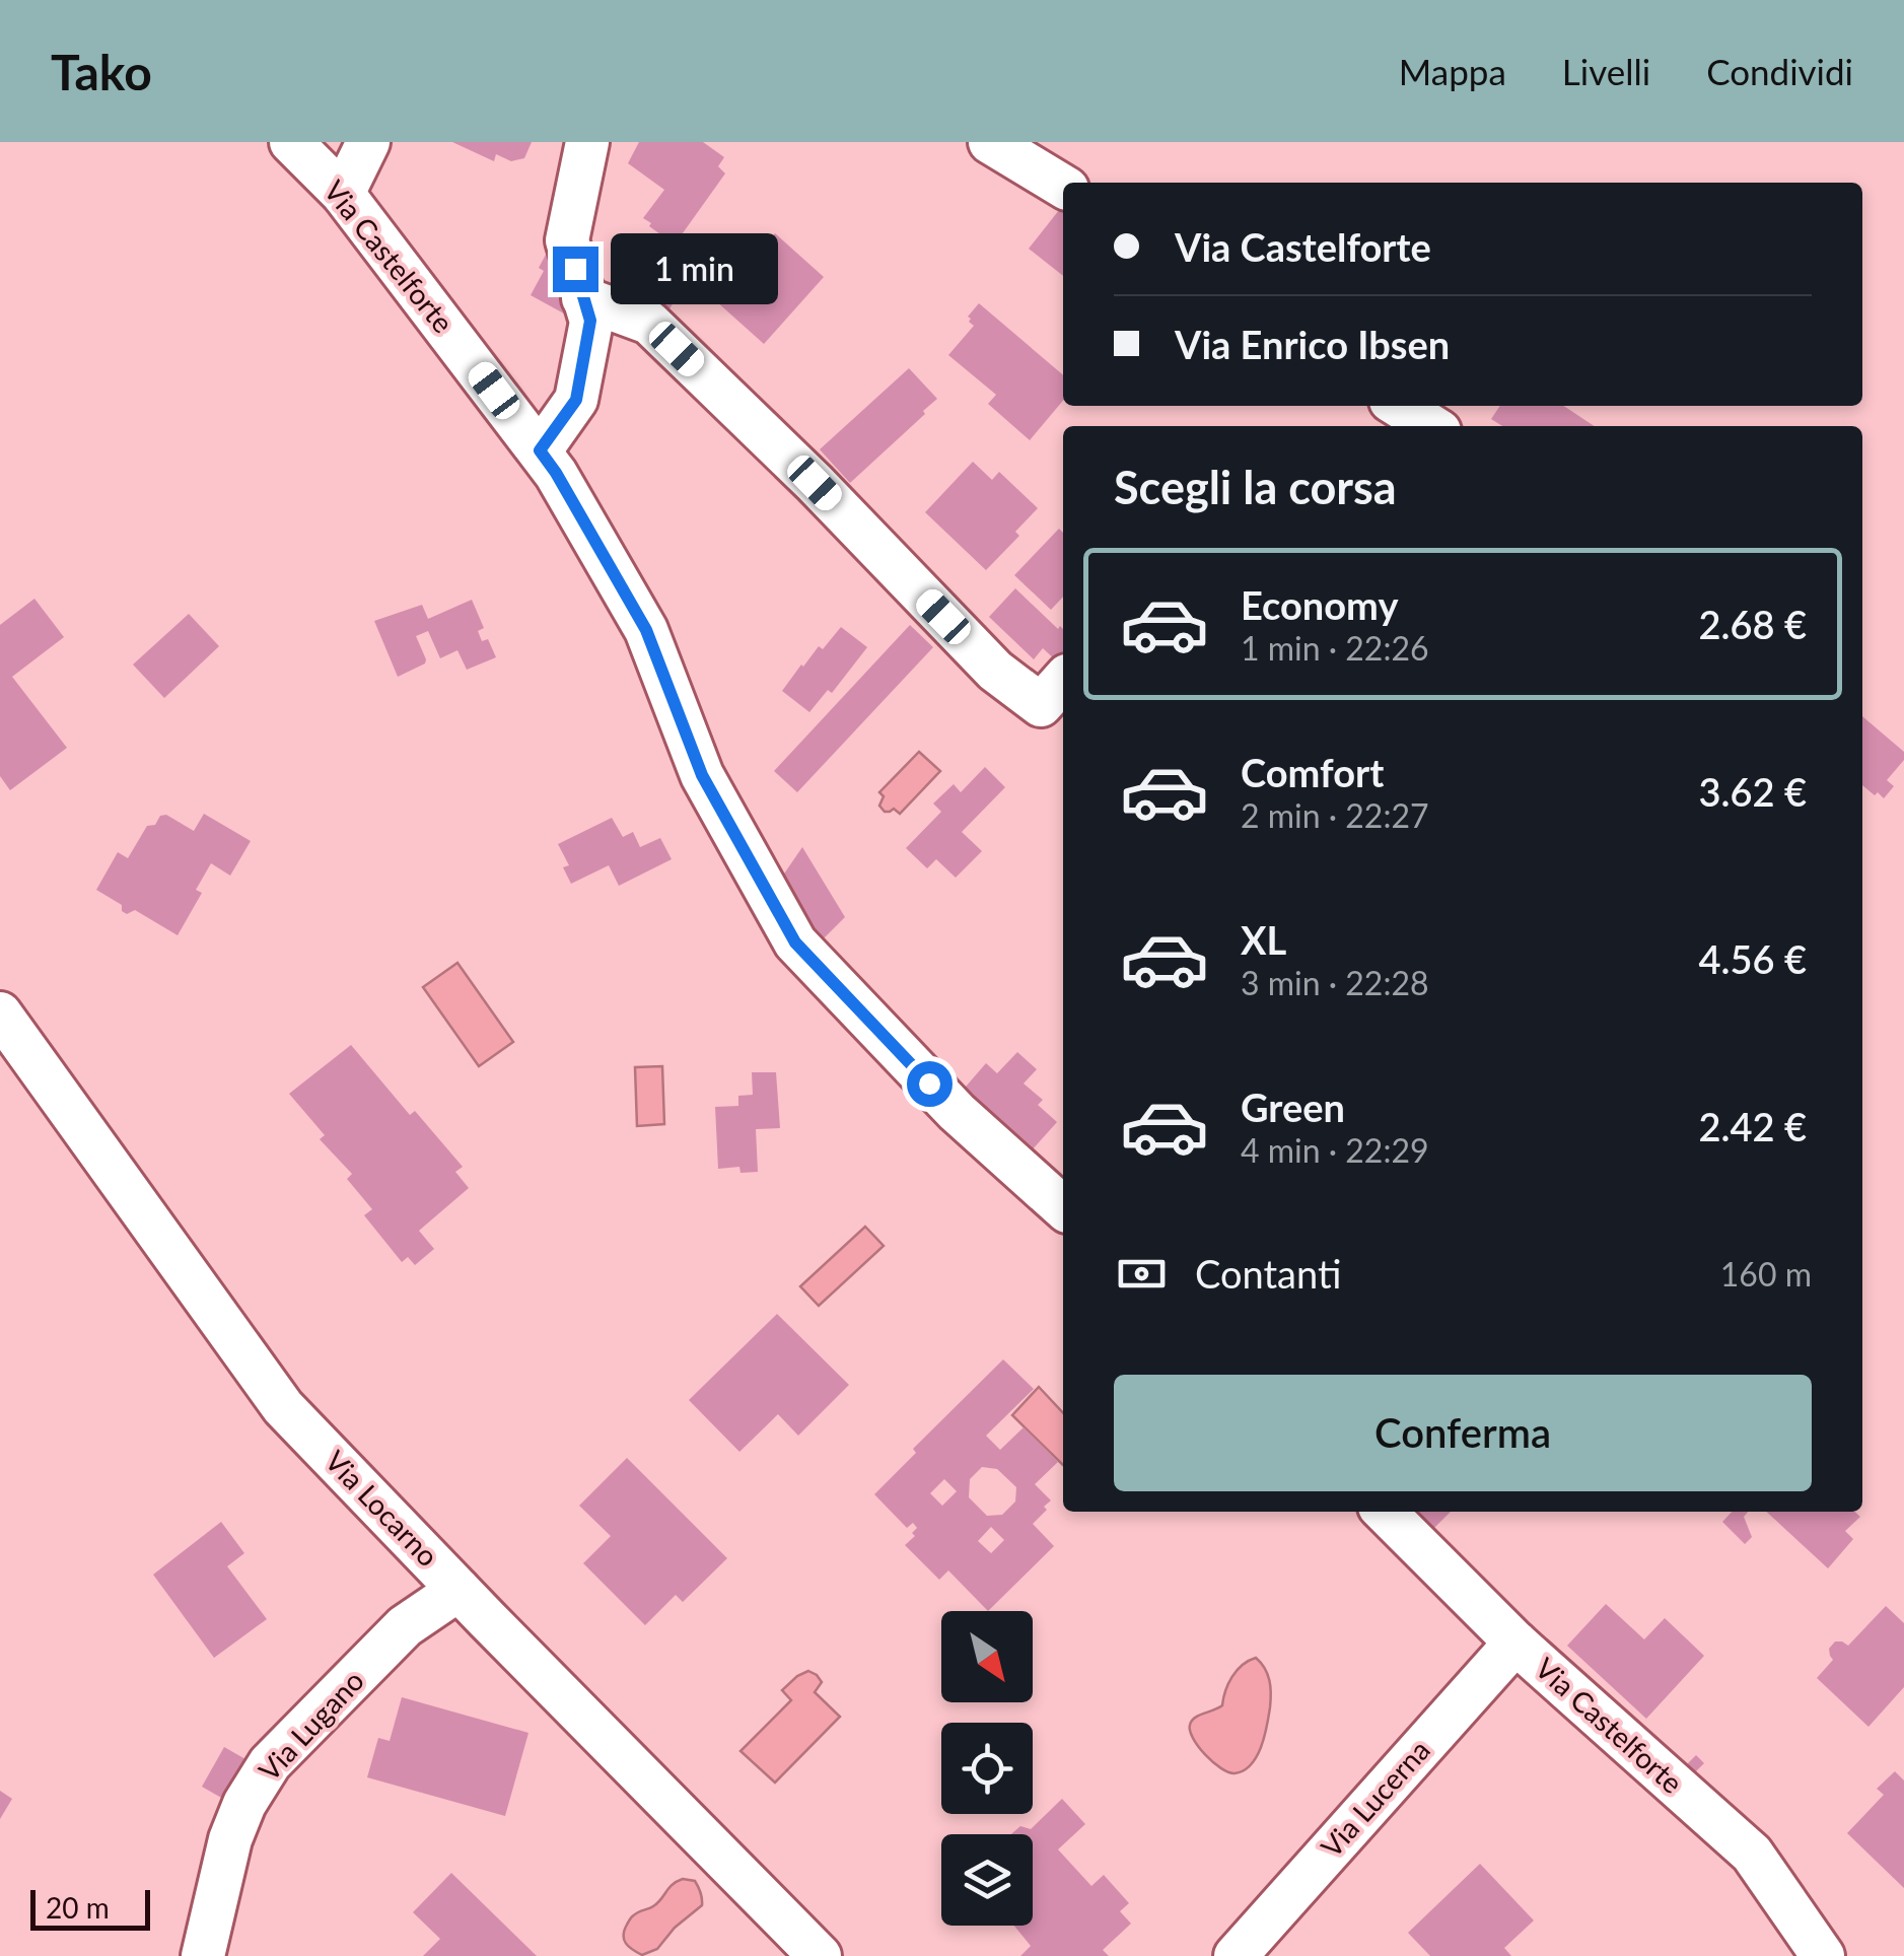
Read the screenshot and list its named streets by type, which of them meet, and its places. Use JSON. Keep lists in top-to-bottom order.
{
  "streets": {
    "street": [
      "Via Castelforte",
      "Via Locarno",
      "Via Lugano",
      "Via Lucerna"
    ]
  },
  "crossings": [
    ["Via Castelforte", "Via Lucerna"],
    ["Via Locarno", "Via Lugano"]
  ],
  "scale_bar": "20 m",
  "north": "bottom right",
  "page": {
    "header": "Tako",
    "nav": ["Mappa", "Livelli", "Condividi"],
    "banner": ["Via Castelforte", "Via Enrico Ibsen"],
    "bubble": "1 min",
    "heading": "Scegli la corsa",
    "list": [
      {
        "name": "Economy",
        "note": "1 min · 22:26",
        "value": "2.68 €"
      },
      {
        "name": "Comfort",
        "note": "2 min · 22:27",
        "value": "3.62 €"
      },
      {
        "name": "XL",
        "note": "3 min · 22:28",
        "value": "4.56 €"
      },
      {
        "name": "Green",
        "note": "4 min · 22:29",
        "value": "2.42 €"
      }
    ],
    "pay": ["Contanti", "160 m"],
    "buttons": "Conferma",
    "scale": "20 m"
  }
}
